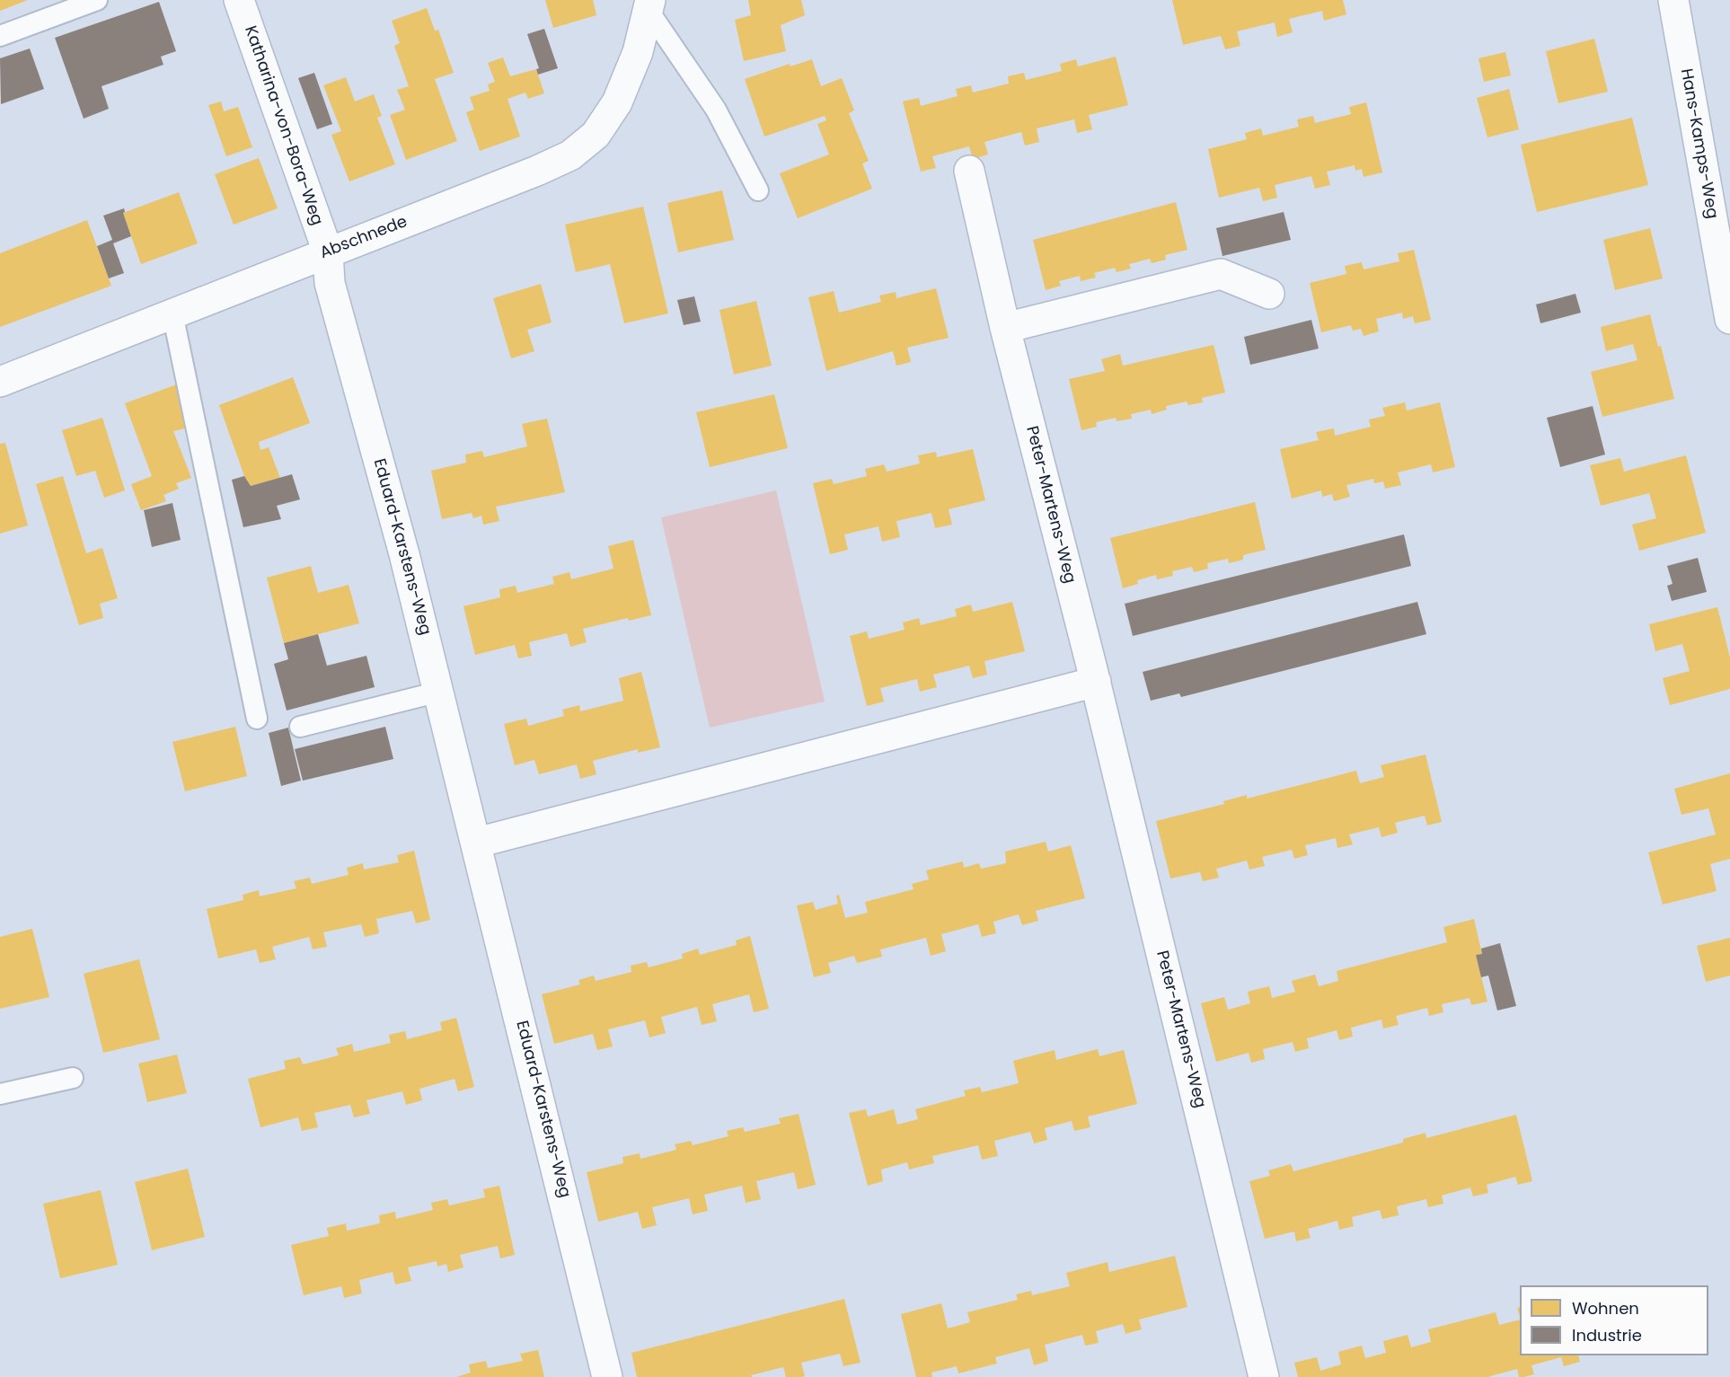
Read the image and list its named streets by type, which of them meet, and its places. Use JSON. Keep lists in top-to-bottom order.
{
  "streets": {
    "street": [
      "Katharina-von-Bora-Weg",
      "Hans-Kamps-Weg",
      "Abschnede",
      "Peter-Martens-Weg",
      "Eduard-Karstens-Weg"
    ]
  },
  "crossings": [
    ["Katharina-von-Bora-Weg", "Abschnede"],
    ["Katharina-von-Bora-Weg", "Eduard-Karstens-Weg"],
    ["Abschnede", "Eduard-Karstens-Weg"]
  ],
  "legend": ["Wohnen", "Industrie"]
}
